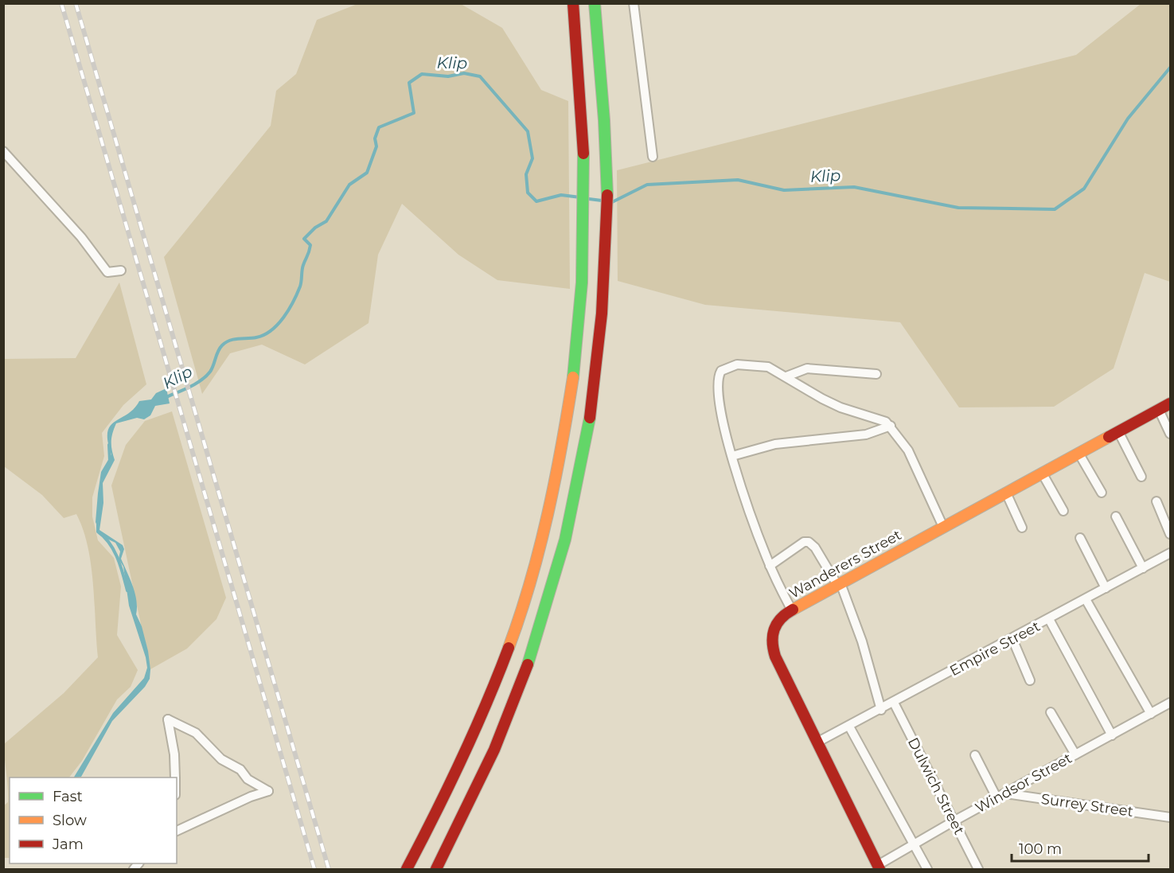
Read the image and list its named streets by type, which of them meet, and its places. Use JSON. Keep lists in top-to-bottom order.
{
  "streets": {
    "main road": ["Wanderers Street"],
    "street": [
      "Empire Street",
      "Windsor Street",
      "Dulwich Street",
      "Surrey Street"
    ]
  },
  "crossings": [
    ["Wanderers Street", "Empire Street"],
    ["Wanderers Street", "Windsor Street"],
    ["Empire Street", "Dulwich Street"],
    ["Windsor Street", "Dulwich Street"],
    ["Windsor Street", "Surrey Street"]
  ],
  "water": ["Klip"],
  "legend": ["Fast", "Slow", "Jam"],
  "scale_bar": "100 m"
}
